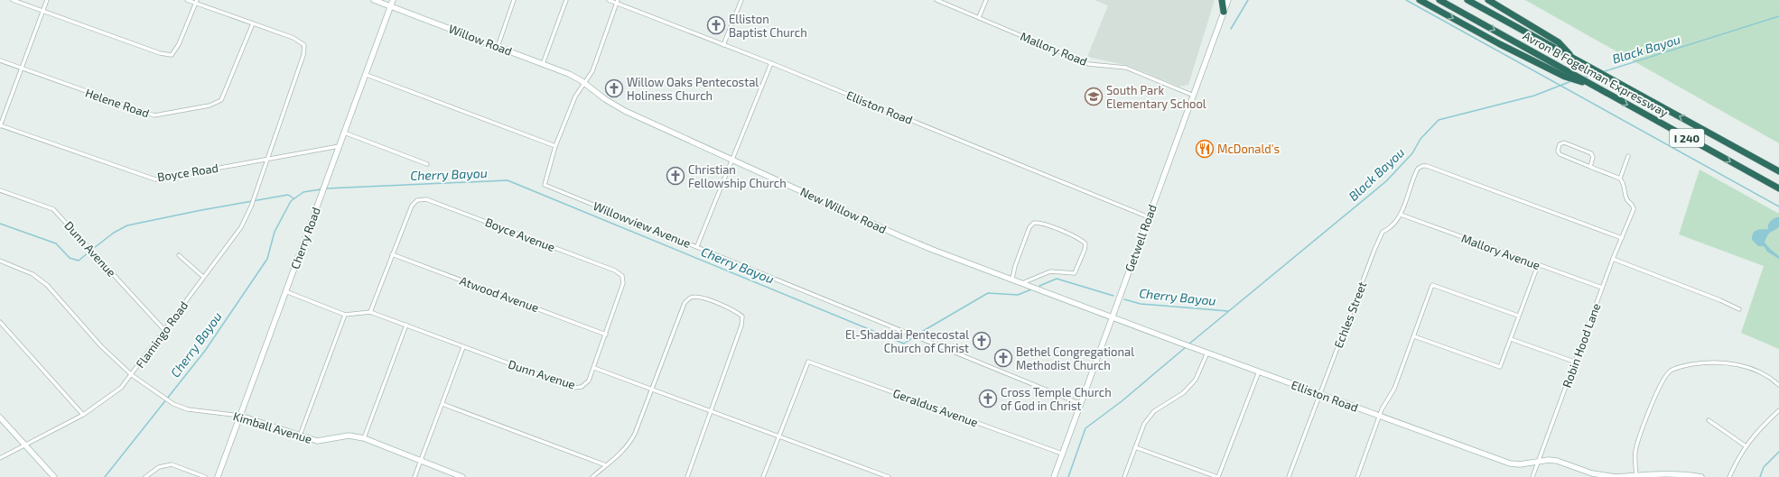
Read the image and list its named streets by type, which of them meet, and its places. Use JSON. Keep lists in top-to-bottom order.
{
  "streets": {
    "highway": ["Avron B Fogelman Expressway", "I 240"],
    "main road": [
      "Willow Road",
      "Elliston Road",
      "New Willow Road",
      "Cherry Road",
      "Getwell Road",
      "Kimball Avenue"
    ],
    "street": [
      "Mallory Road",
      "Helene Road",
      "Boyce Road",
      "Willowview Avenue",
      "Boyce Avenue",
      "Dunn Avenue",
      "Mallory Avenue",
      "Atwood Avenue",
      "Echles Street",
      "Flamingo Road",
      "Robin Hood Lane",
      "Geraldus Avenue"
    ]
  },
  "crossings": [
    ["Willow Road", "New Willow Road"],
    ["Willow Road", "Cherry Road"],
    ["Mallory Road", "Getwell Road"],
    ["Helene Road", "Flamingo Road"],
    ["Elliston Road", "New Willow Road"],
    ["Elliston Road", "Getwell Road"],
    ["Elliston Road", "Echles Street"],
    ["Elliston Road", "Robin Hood Lane"],
    ["Boyce Road", "Cherry Road"],
    ["Boyce Road", "Flamingo Road"],
    ["New Willow Road", "Getwell Road"],
    ["Willowview Avenue", "Getwell Road"],
    ["Boyce Avenue", "Dunn Avenue"],
    ["Boyce Avenue", "Atwood Avenue"],
    ["Cherry Road", "Dunn Avenue"],
    ["Cherry Road", "Kimball Avenue"],
    ["Getwell Road", "Geraldus Avenue"],
    ["Dunn Avenue", "Atwood Avenue"],
    ["Dunn Avenue", "Flamingo Road"],
    ["Mallory Avenue", "Echles Street"],
    ["Mallory Avenue", "Robin Hood Lane"],
    ["Echles Street", "Robin Hood Lane"],
    ["Flamingo Road", "Kimball Avenue"]
  ],
  "water": ["Black Bayou", "Cherry Bayou"],
  "places": {
    "church": [
      "Elliston Baptist Church",
      "Willow Oaks Pentecostal Holiness Church",
      "Christian Fellowship Church",
      "El-Shaddai Pentecostal Church of Christ",
      "Bethel Congregational Methodist Church",
      "Cross Temple Church of God in Christ"
    ],
    "school or university": ["South Park Elementary School"],
    "restaurant": ["McDonald's"]
  }
}
